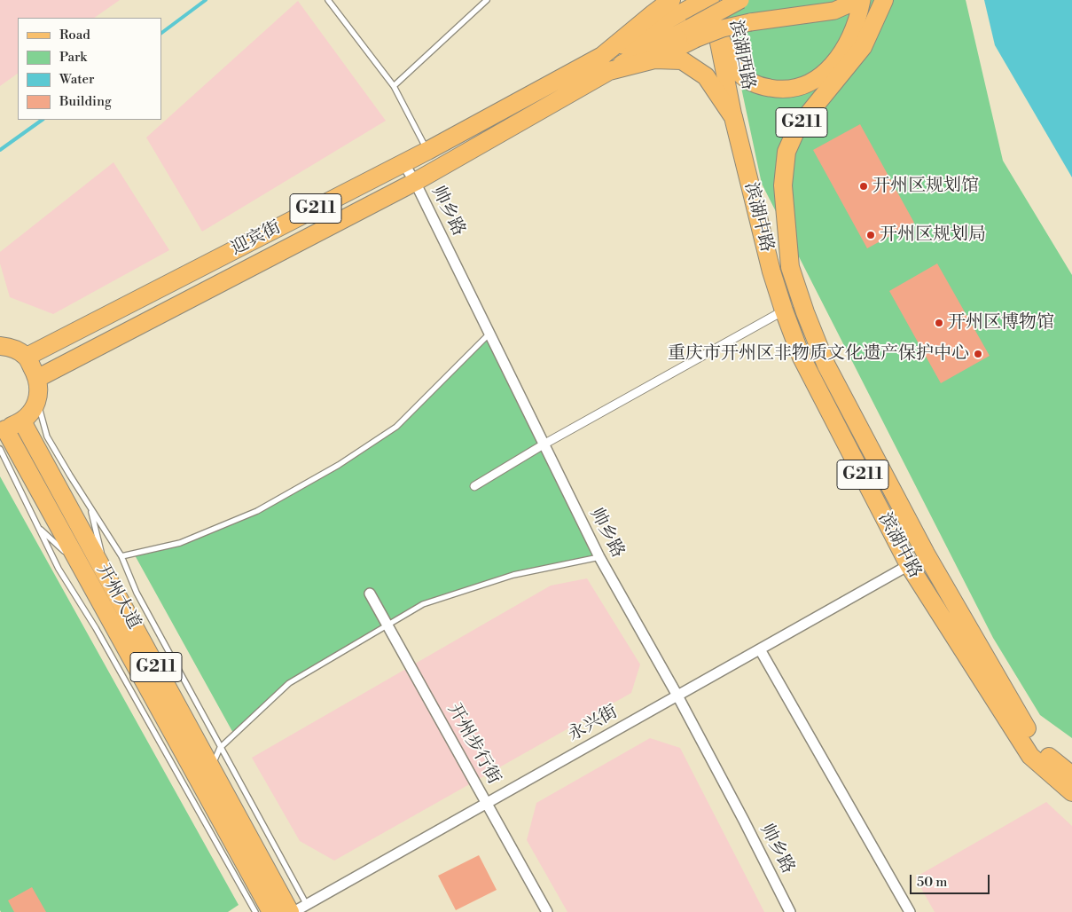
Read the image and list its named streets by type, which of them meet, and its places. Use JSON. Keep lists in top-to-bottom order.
{
  "streets": {
    "highway": [
      "G211",
      "滨湖中路",
      "迎宾街",
      "开州大道"
    ],
    "main road": ["滨湖西路"],
    "street": ["帅乡路", "永兴街", "开州步行街"]
  },
  "crossings": [
    ["滨湖西路", "G211"],
    ["滨湖西路", "滨湖中路"],
    ["G211", "滨湖中路"],
    ["G211", "迎宾街"],
    ["G211", "开州大道"],
    ["帅乡路", "迎宾街"],
    ["帅乡路", "永兴街"],
    ["滨湖中路", "永兴街"],
    ["永兴街", "开州步行街"]
  ],
  "places": [
    "开州区规划馆",
    "开州区规划局",
    "开州区博物馆",
    "重庆市开州区非物质文化遗产保护中心"
  ],
  "legend": [
    "Road",
    "Park",
    "Water",
    "Building"
  ],
  "scale_bar": "50 m"
}
